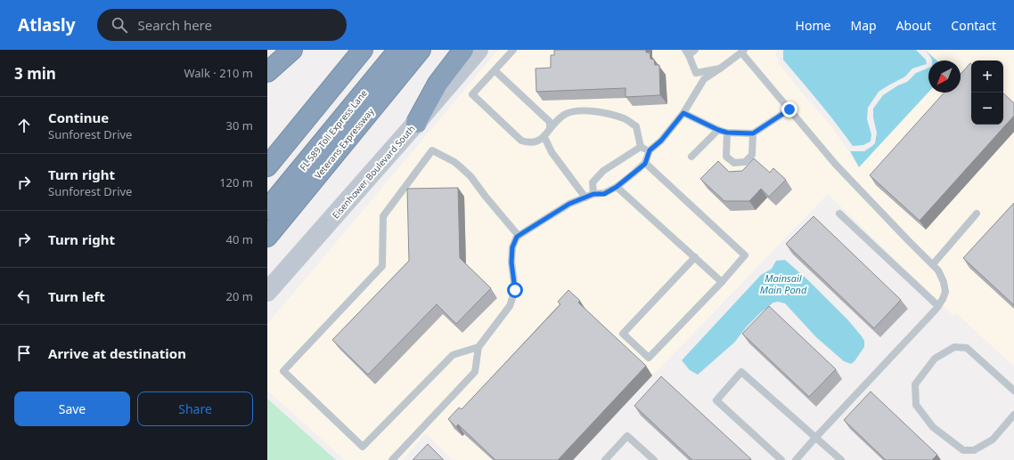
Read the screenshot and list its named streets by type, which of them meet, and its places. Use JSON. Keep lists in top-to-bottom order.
{
  "streets": {
    "highway": ["FL 589 Toll Express Lane", "Veterans Expressway"],
    "main road": ["Eisenhower Boulevard South"]
  },
  "water": ["Mainsail Main Pond"],
  "north": "bottom left",
  "page": {
    "header": "Atlasly",
    "search": "Search here",
    "nav": [
      "Home",
      "Map",
      "About",
      "Contact"
    ],
    "heading": ["3 min", "Walk · 210 m"],
    "map_buttons": ["+", "−"],
    "list": [
      ["Continue", "Sunforest Drive", "30 m"],
      ["Turn right", "Sunforest Drive", "120 m"],
      ["Turn right", "40 m"],
      ["Turn left", "20 m"],
      "Arrive at destination"
    ],
    "buttons": ["Save", "Share"]
  }
}
